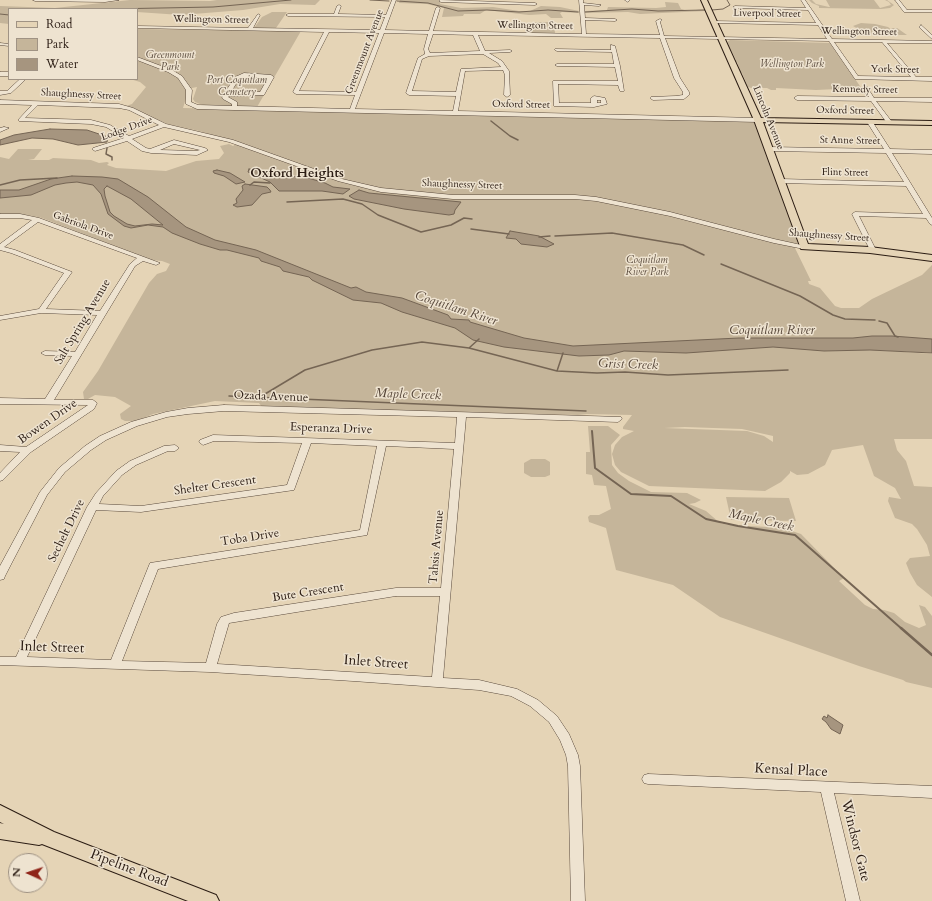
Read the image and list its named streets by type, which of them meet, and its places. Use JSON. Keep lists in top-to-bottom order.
{
  "streets": {
    "main road": [
      "Shaughnessy Street",
      "Oxford Street",
      "Lincoln Avenue",
      "Pipeline Road"
    ],
    "street": [
      "Liverpool Street",
      "Wellington Street",
      "Greenmount Avenue",
      "York Street",
      "Kennedy Street",
      "Lodge Drive",
      "St Anne Street",
      "Flint Street",
      "Gabriola Drive",
      "Salt Spring Avenue",
      "Ozada Avenue",
      "Bowen Drive",
      "Esperanza Drive",
      "Shelter Crescent",
      "Sechelt Drive",
      "Toba Drive",
      "Tahsis Avenue",
      "Bute Crescent",
      "Inlet Street",
      "Kensal Place",
      "Windsor Gate"
    ]
  },
  "crossings": [
    ["Liverpool Street", "Lincoln Avenue"],
    ["Wellington Street", "Greenmount Avenue"],
    ["Wellington Street", "York Street"],
    ["Wellington Street", "Lincoln Avenue"],
    ["Greenmount Avenue", "Oxford Street"],
    ["Shaughnessy Street", "Lincoln Avenue"],
    ["Shaughnessy Street", "Lodge Drive"],
    ["Oxford Street", "Lincoln Avenue"],
    ["Lincoln Avenue", "St Anne Street"],
    ["Lincoln Avenue", "Flint Street"],
    ["Gabriola Drive", "Salt Spring Avenue"],
    ["Salt Spring Avenue", "Bowen Drive"],
    ["Ozada Avenue", "Tahsis Avenue"],
    ["Esperanza Drive", "Shelter Crescent"],
    ["Esperanza Drive", "Toba Drive"],
    ["Esperanza Drive", "Tahsis Avenue"],
    ["Shelter Crescent", "Sechelt Drive"],
    ["Sechelt Drive", "Inlet Street"],
    ["Toba Drive", "Inlet Street"],
    ["Tahsis Avenue", "Bute Crescent"],
    ["Tahsis Avenue", "Inlet Street"],
    ["Bute Crescent", "Inlet Street"],
    ["Kensal Place", "Windsor Gate"]
  ],
  "districts": ["Oxford Heights"],
  "water": ["Coquitlam River", "Grist Creek", "Maple Creek"],
  "parks": [
    "Greenmount Park",
    "Wellington Park",
    "Port Coquitlam Cemetery",
    "Coquitlam River Park"
  ],
  "legend": ["Road", "Park", "Water"],
  "north": "left"
}
